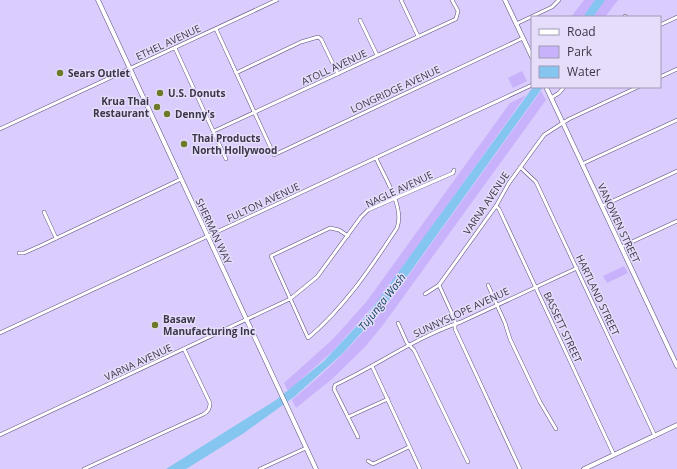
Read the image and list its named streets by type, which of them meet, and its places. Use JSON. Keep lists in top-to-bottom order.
{
  "streets": {
    "main road": ["VANOWEN STREET", "SHERMAN WAY"],
    "street": [
      "ETHEL AVENUE",
      "ATOLL AVENUE",
      "LONGRIDGE AVENUE",
      "NAGLE AVENUE",
      "FULTON AVENUE",
      "VARNA AVENUE",
      "HARTLAND STREET",
      "SUNNYSLOPE AVENUE",
      "BASSETT STREET"
    ]
  },
  "crossings": [
    ["ETHEL AVENUE", "SHERMAN WAY"],
    ["ATOLL AVENUE", "LONGRIDGE AVENUE"],
    ["NAGLE AVENUE", "VARNA AVENUE"],
    ["FULTON AVENUE", "SHERMAN WAY"],
    ["VARNA AVENUE", "VANOWEN STREET"],
    ["VARNA AVENUE", "SHERMAN WAY"],
    ["VARNA AVENUE", "HARTLAND STREET"],
    ["VARNA AVENUE", "BASSETT STREET"],
    ["HARTLAND STREET", "SUNNYSLOPE AVENUE"],
    ["SUNNYSLOPE AVENUE", "BASSETT STREET"]
  ],
  "water": ["Tujunga Wash"],
  "places": [
    "Sears Outlet",
    "U.S. Donuts",
    "Krua Thai Restaurant",
    "Denny's",
    "Thai Products North Hollywood",
    "Basaw Manufacturing Inc"
  ],
  "legend": ["Road", "Park", "Water"]
}
